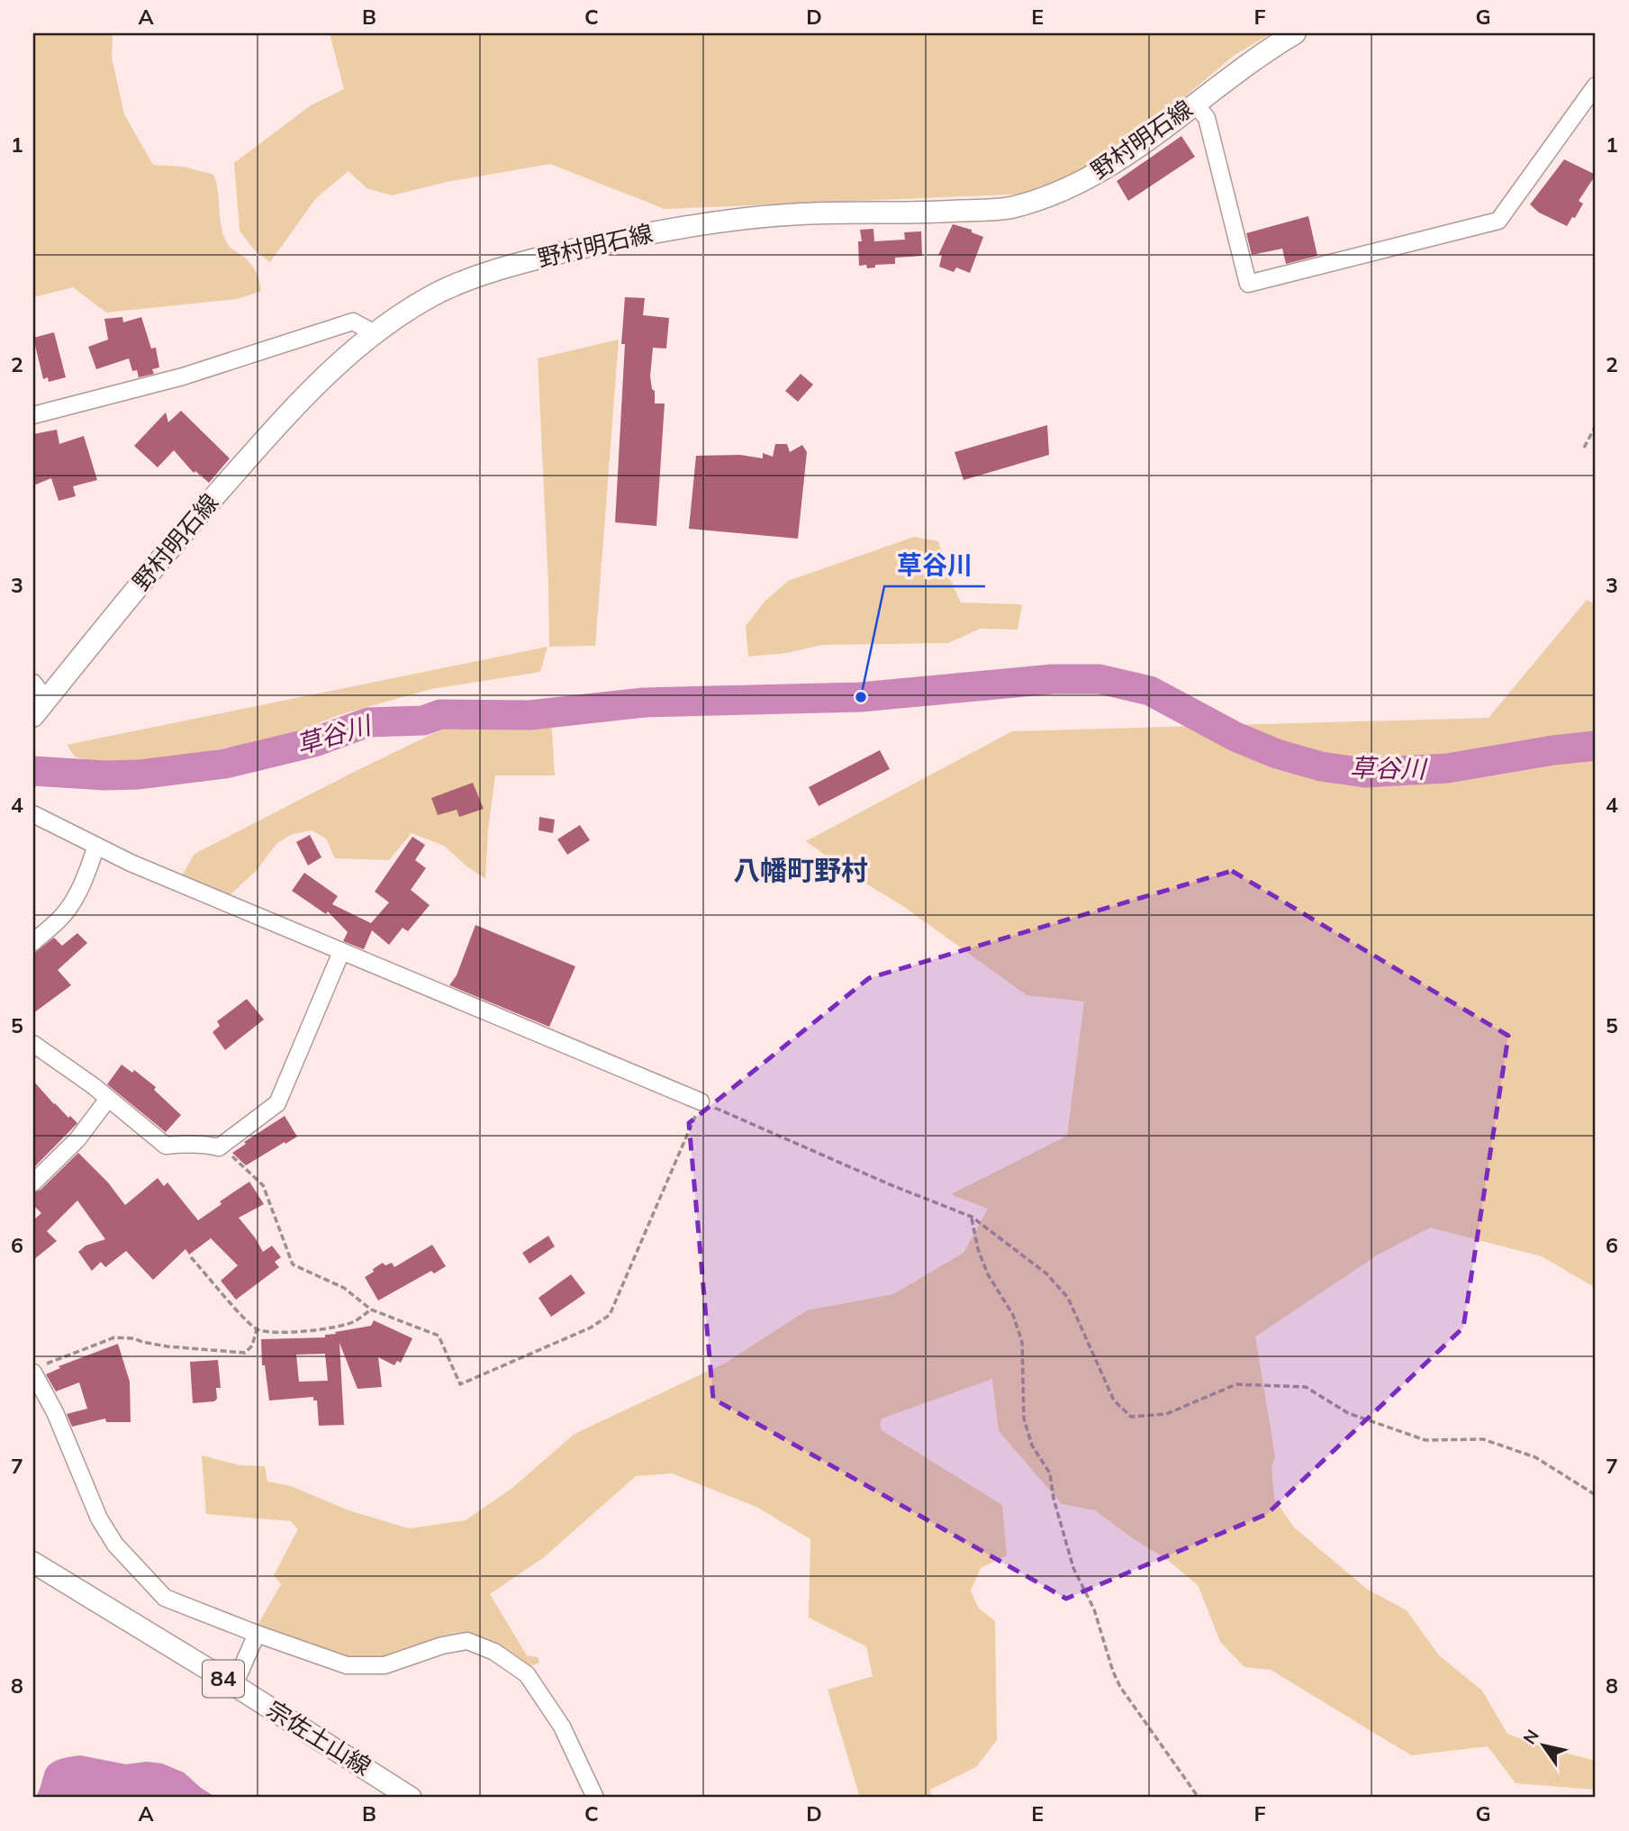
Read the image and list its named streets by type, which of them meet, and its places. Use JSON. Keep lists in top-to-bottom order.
{
  "streets": {
    "main road": ["野村明石線", "84", "宗佐土山線"]
  },
  "districts": ["八幡町野村"],
  "water": ["草谷川"],
  "places": ["草谷川"],
  "north": "top left",
  "grid": {
    "columns": [
      "A",
      "B",
      "C",
      "D",
      "E",
      "F",
      "G"
    ],
    "rows": [
      "1",
      "2",
      "3",
      "4",
      "5",
      "6",
      "7",
      "8"
    ]
  }
}
